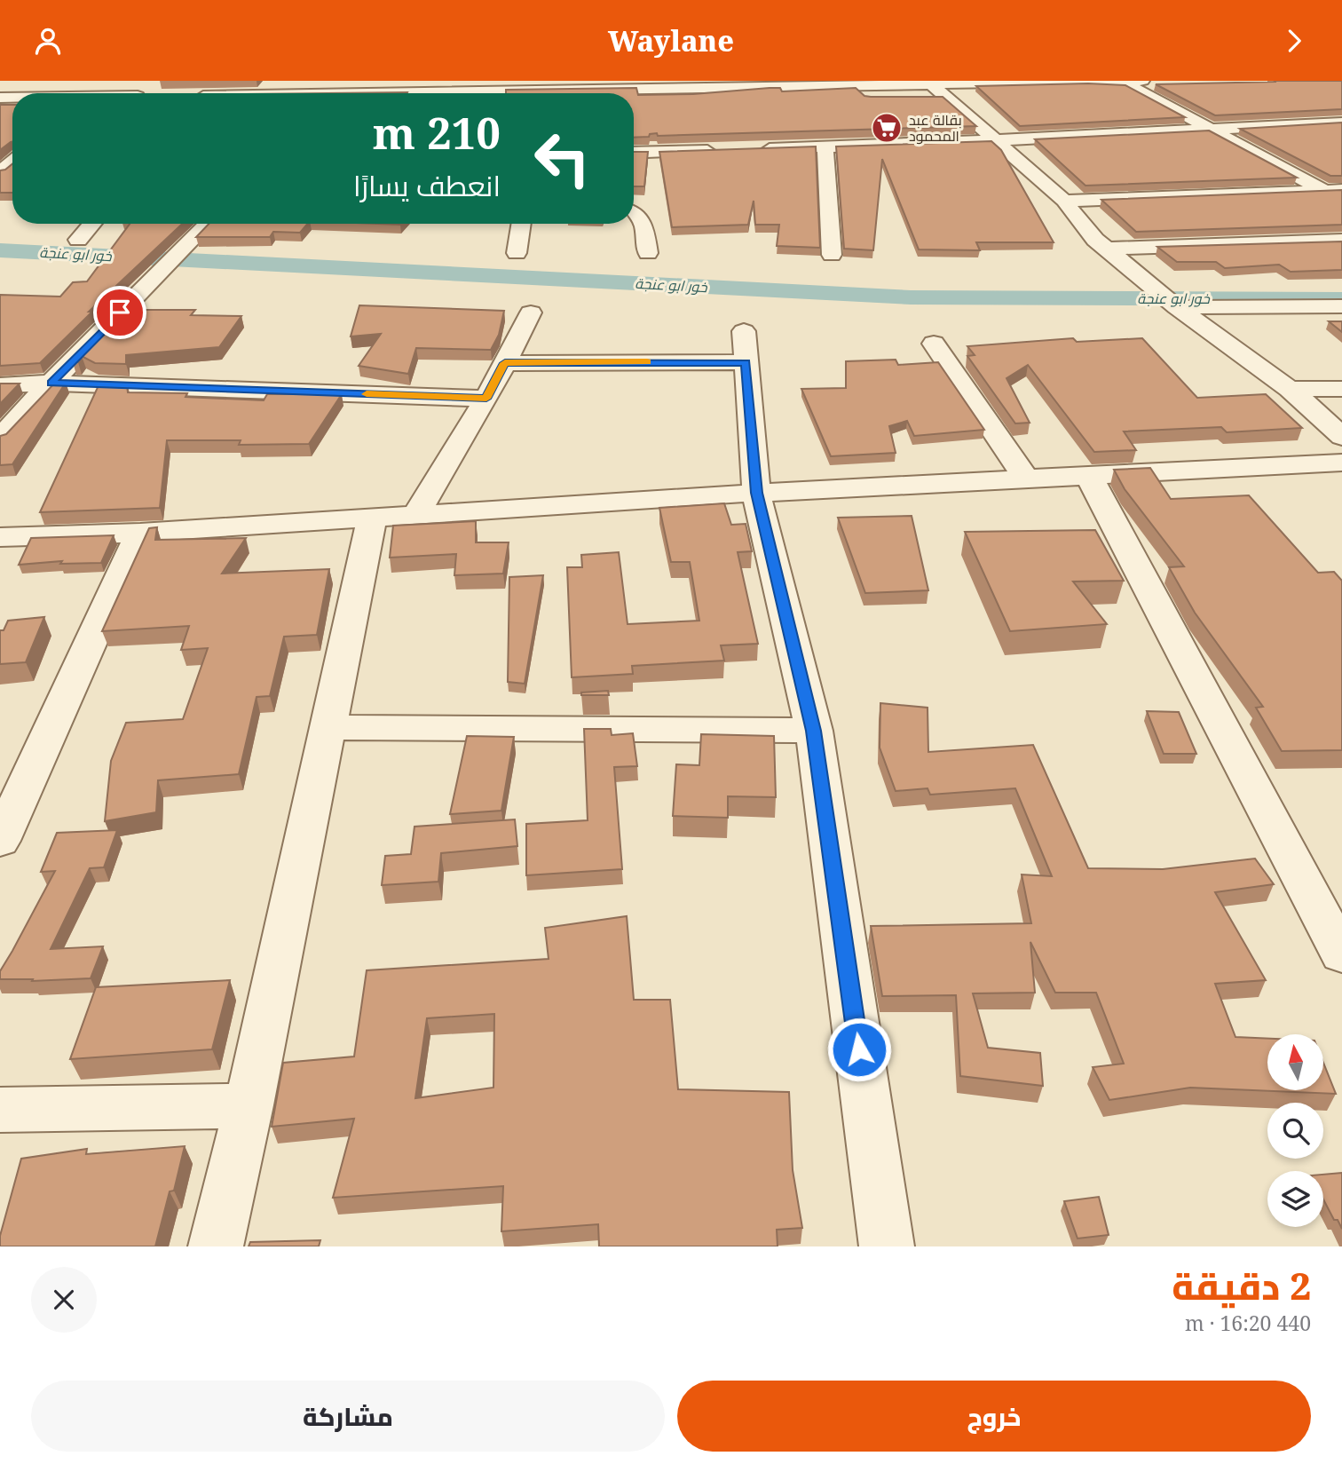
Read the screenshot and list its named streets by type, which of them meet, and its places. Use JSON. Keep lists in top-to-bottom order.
{
  "water": ["خور ابو عنجة"],
  "places": {
    "supermarket": ["بقالة عبد المحمود"]
  },
  "north": "top",
  "page": {
    "header": "Waylane",
    "turn": ["210 m", "انعطف يسارًا"],
    "heading": ["2 دقيقة", "440 m · 16:20"],
    "buttons": ["خروج", "مشاركة"]
  }
}
